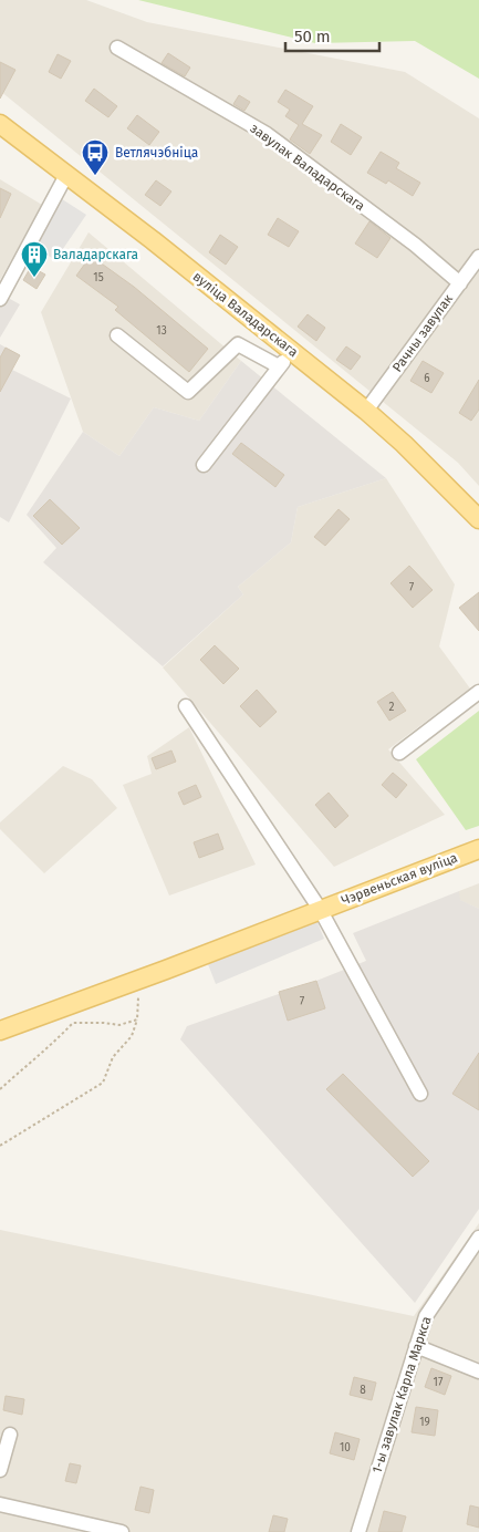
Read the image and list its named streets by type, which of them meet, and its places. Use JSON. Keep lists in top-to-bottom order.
{
  "streets": {
    "main road": ["вуліца Валадарскага", "Чэрвеньская вуліца"],
    "street": ["завулак Валадарскага", "Рачны завулак", "1-ы завулак Карла Маркса"]
  },
  "crossings": [
    ["завулак Валадарскага", "Рачны завулак"],
    ["вуліца Валадарскага", "Рачны завулак"]
  ],
  "places": {
    "bus stop": ["Ветлячэбніца"],
    "building": ["Валадарскага"]
  },
  "house_numbers": [
    "15",
    "13",
    "6",
    "7",
    "2",
    "7",
    "17",
    "8",
    "19",
    "10"
  ],
  "scale_bar": "50 m"
}
